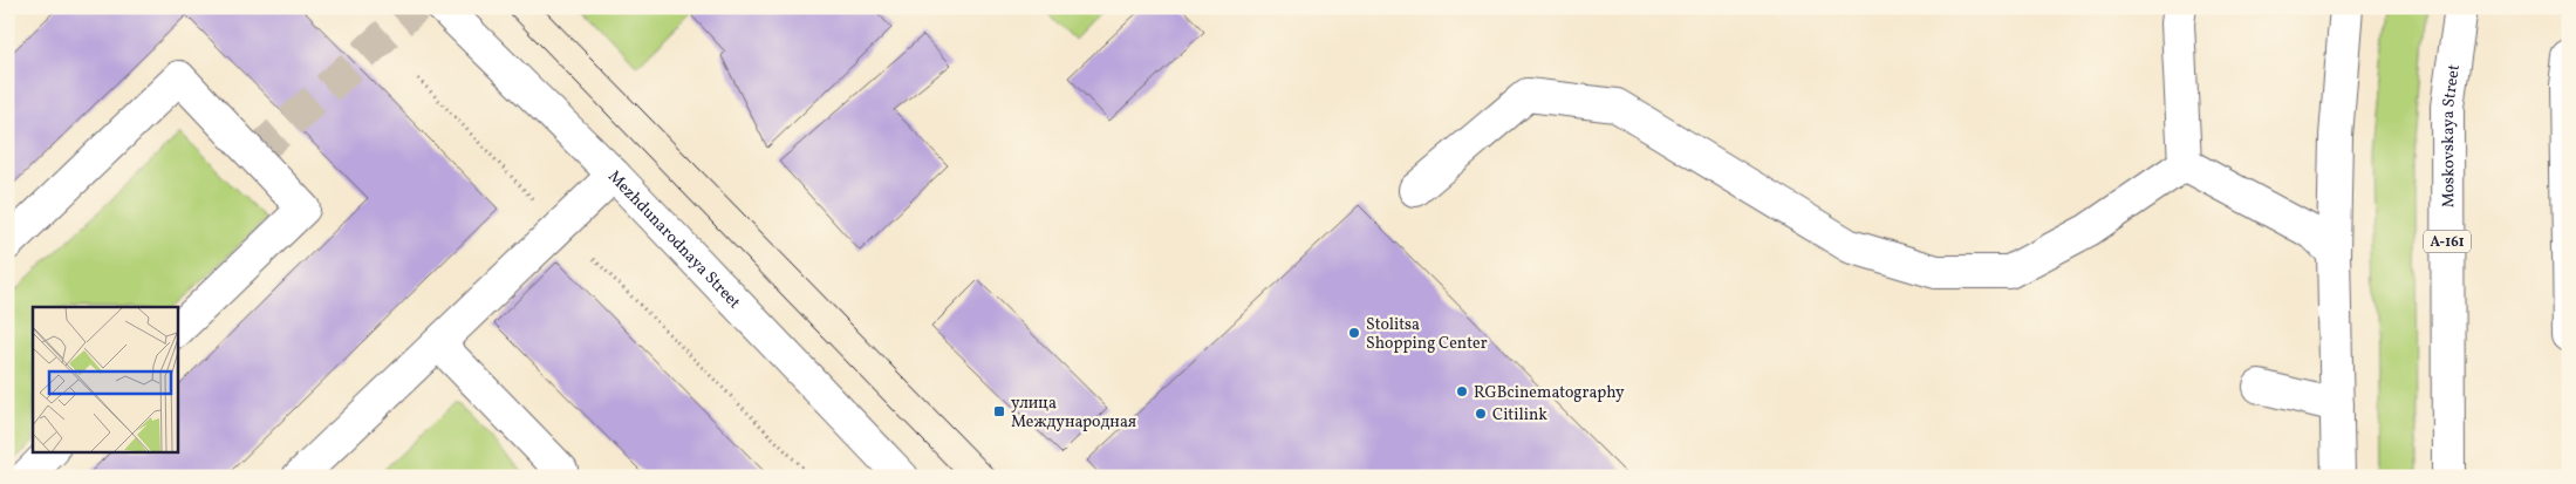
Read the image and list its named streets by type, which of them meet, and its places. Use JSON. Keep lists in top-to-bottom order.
{
  "streets": {
    "main road": ["Moskovskaya Street", "Mezhdunarodnaya Street", "А-161"]
  },
  "places": {
    "other": ["Stolitsa Shopping Center", "RGBcinematography", "Citilink"],
    "transit": ["улица Международная"]
  }
}
